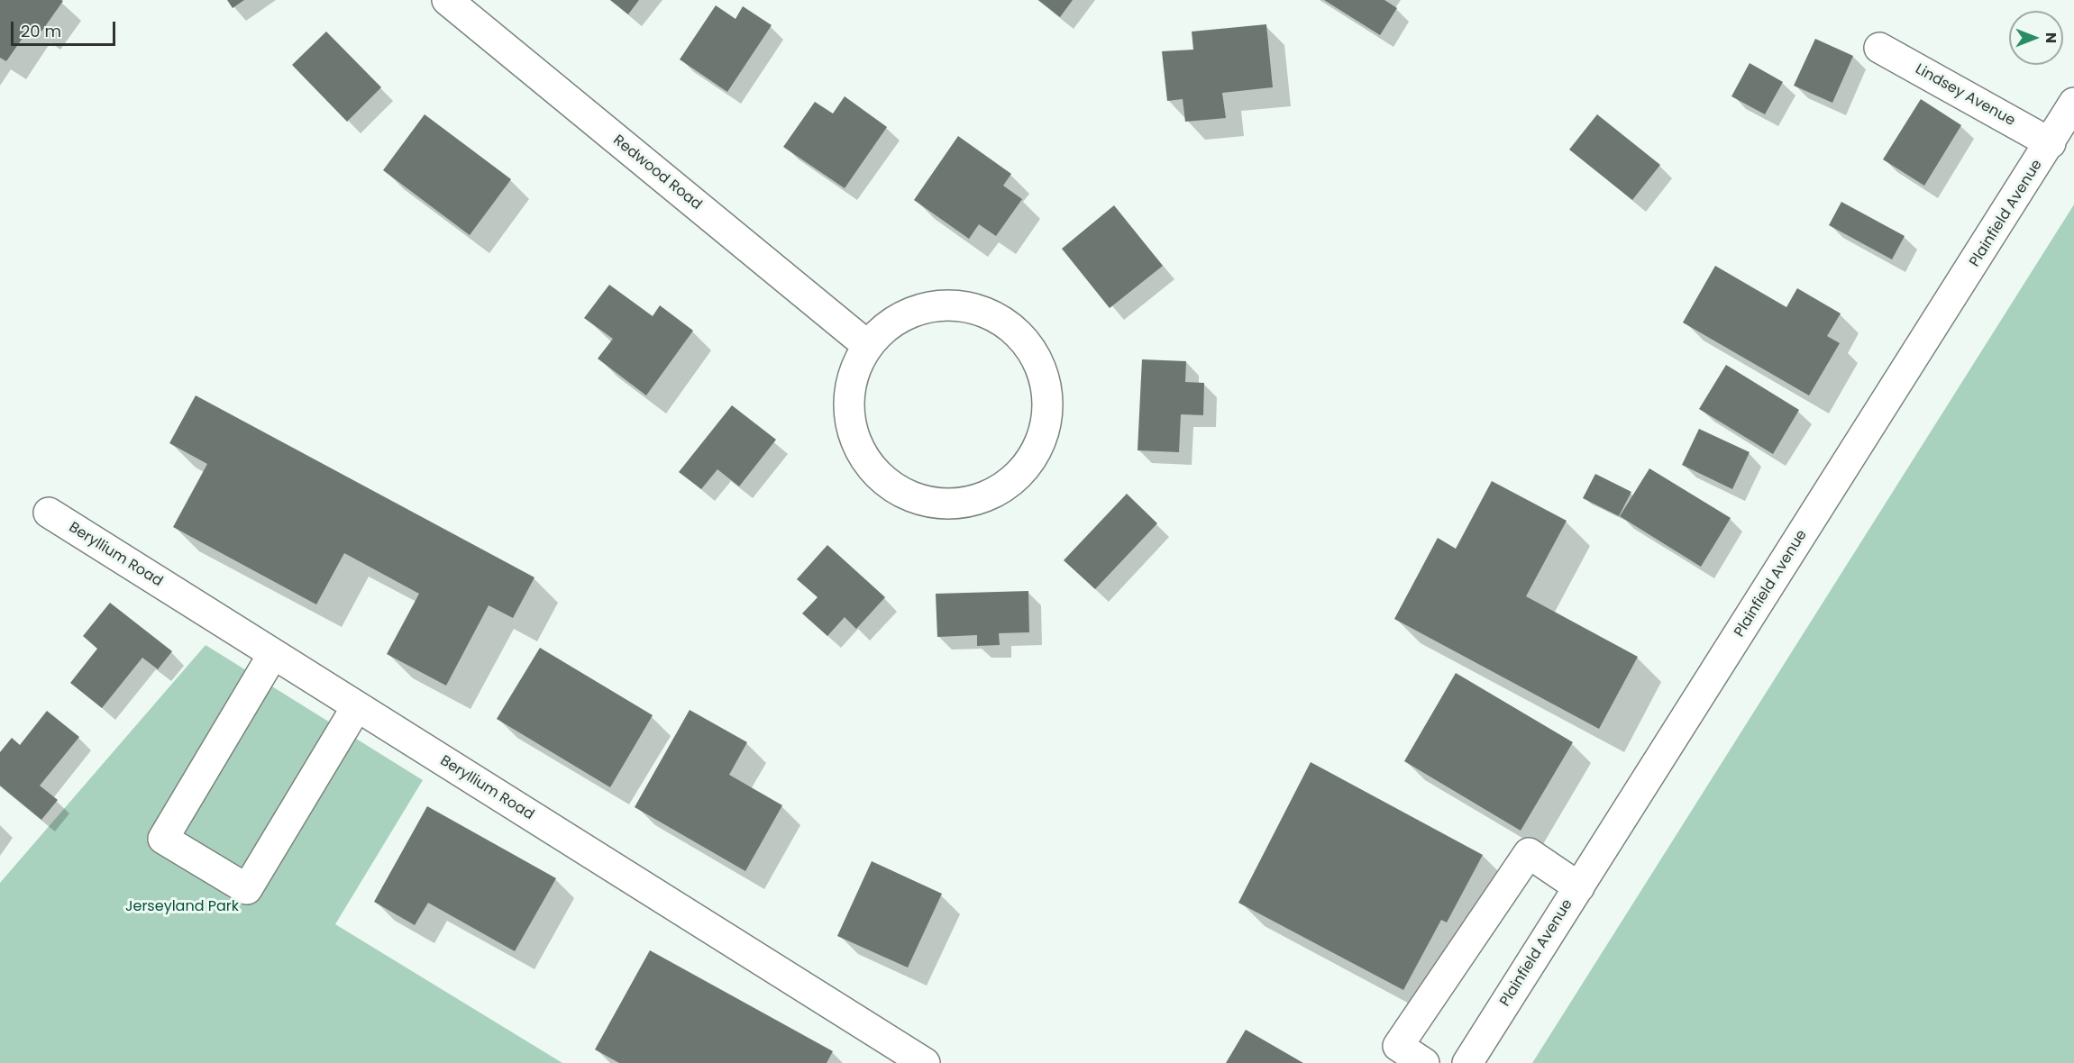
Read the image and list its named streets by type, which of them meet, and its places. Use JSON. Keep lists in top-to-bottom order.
{
  "streets": {
    "street": [
      "Lindsey Avenue",
      "Redwood Road",
      "Plainfield Avenue",
      "Beryllium Road"
    ]
  },
  "crossings": [
    ["Lindsey Avenue", "Plainfield Avenue"]
  ],
  "parks": ["Jerseyland Park"],
  "scale_bar": "20 m",
  "north": "right"
}
